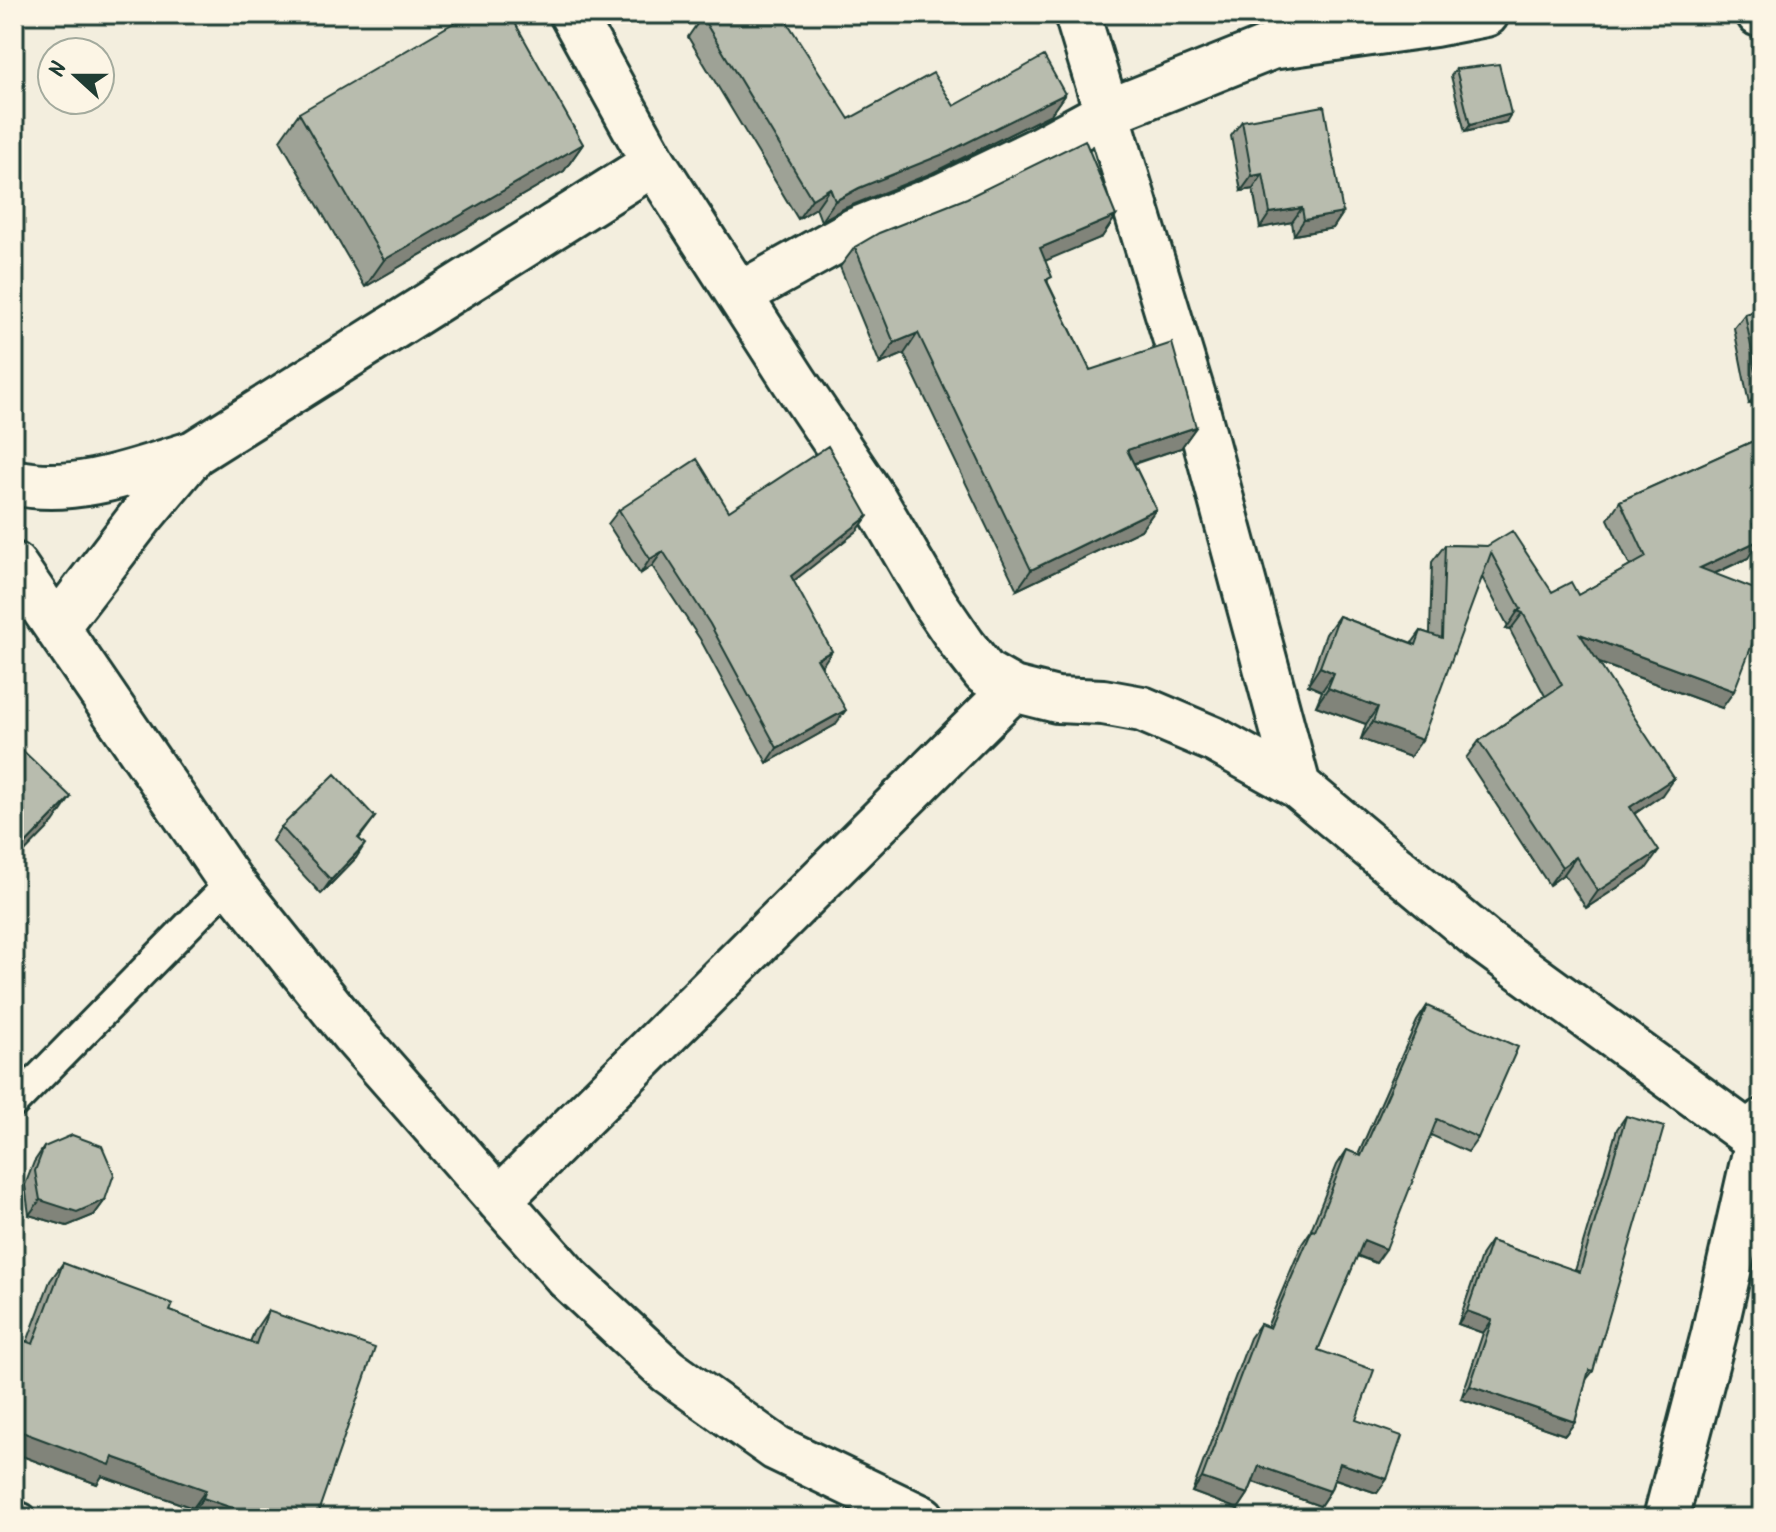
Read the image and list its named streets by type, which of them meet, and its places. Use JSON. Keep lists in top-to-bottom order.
{
  "north": "left"
}
